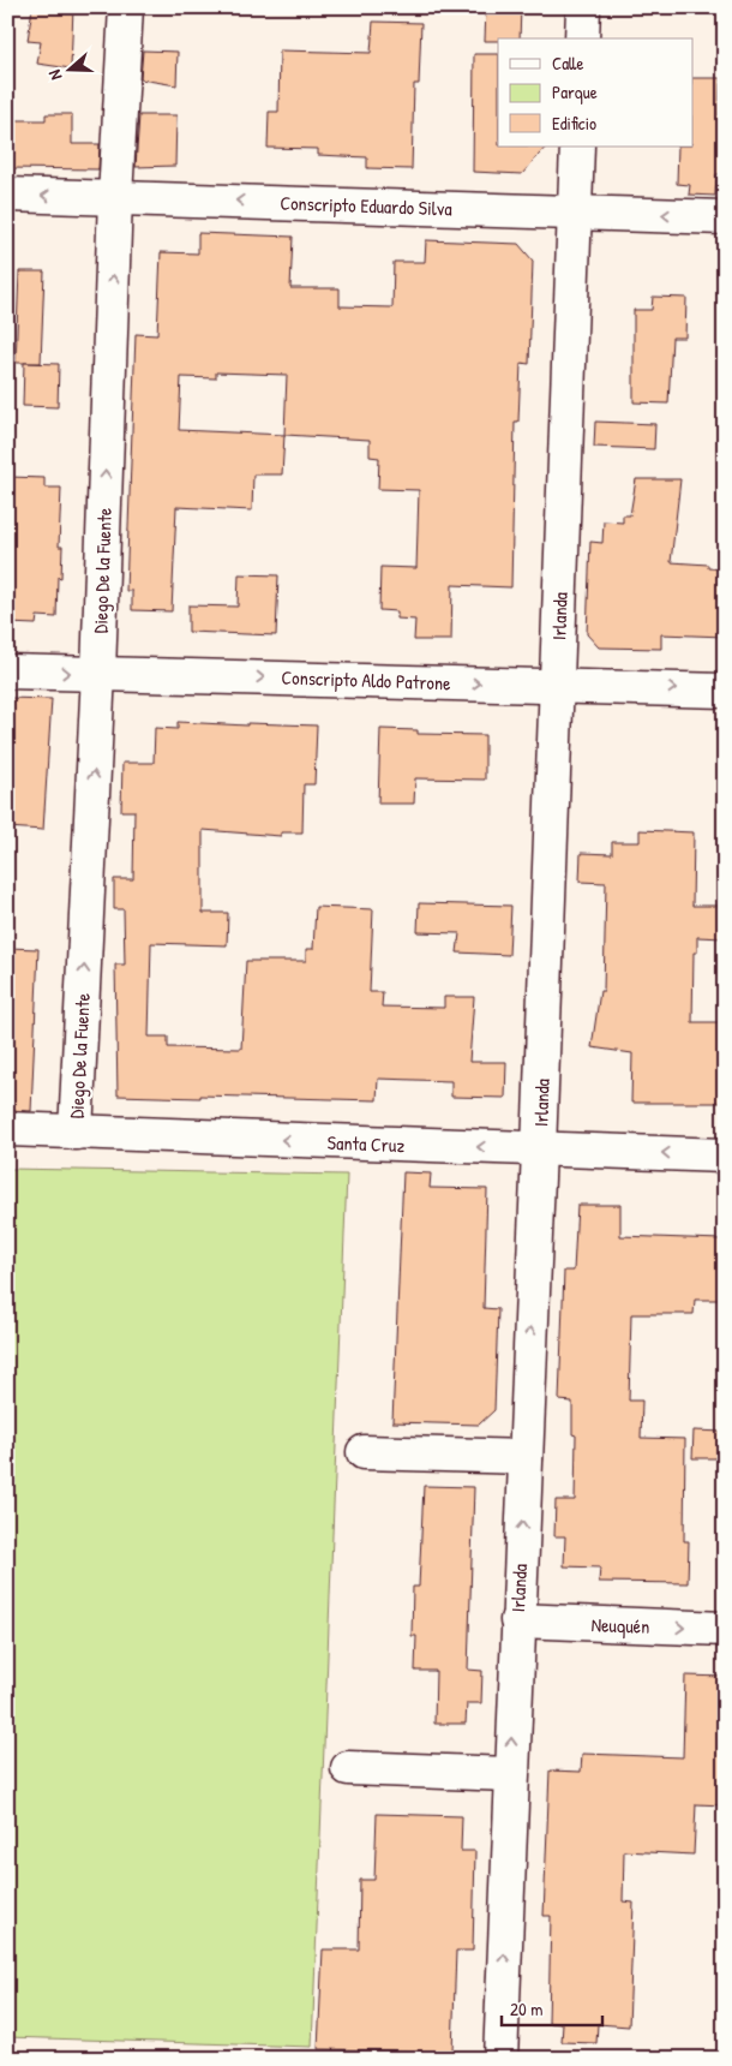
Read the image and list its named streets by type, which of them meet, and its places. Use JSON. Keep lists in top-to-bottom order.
{
  "streets": {
    "street": [
      "Conscripto Eduardo Silva",
      "Diego De la Fuente",
      "Irlanda",
      "Conscripto Aldo Patrone",
      "Santa Cruz",
      "Neuquén"
    ]
  },
  "crossings": [
    ["Conscripto Eduardo Silva", "Diego De la Fuente"],
    ["Conscripto Eduardo Silva", "Irlanda"],
    ["Diego De la Fuente", "Conscripto Aldo Patrone"],
    ["Diego De la Fuente", "Santa Cruz"],
    ["Irlanda", "Conscripto Aldo Patrone"],
    ["Irlanda", "Santa Cruz"],
    ["Irlanda", "Neuquén"]
  ],
  "one_way": [
    "Conscripto Eduardo Silva",
    "Diego De la Fuente",
    "Irlanda",
    "Conscripto Aldo Patrone",
    "Santa Cruz",
    "Neuquén"
  ],
  "legend": ["Calle", "Parque", "Edificio"],
  "scale_bar": "20 m",
  "north": "left"
}
